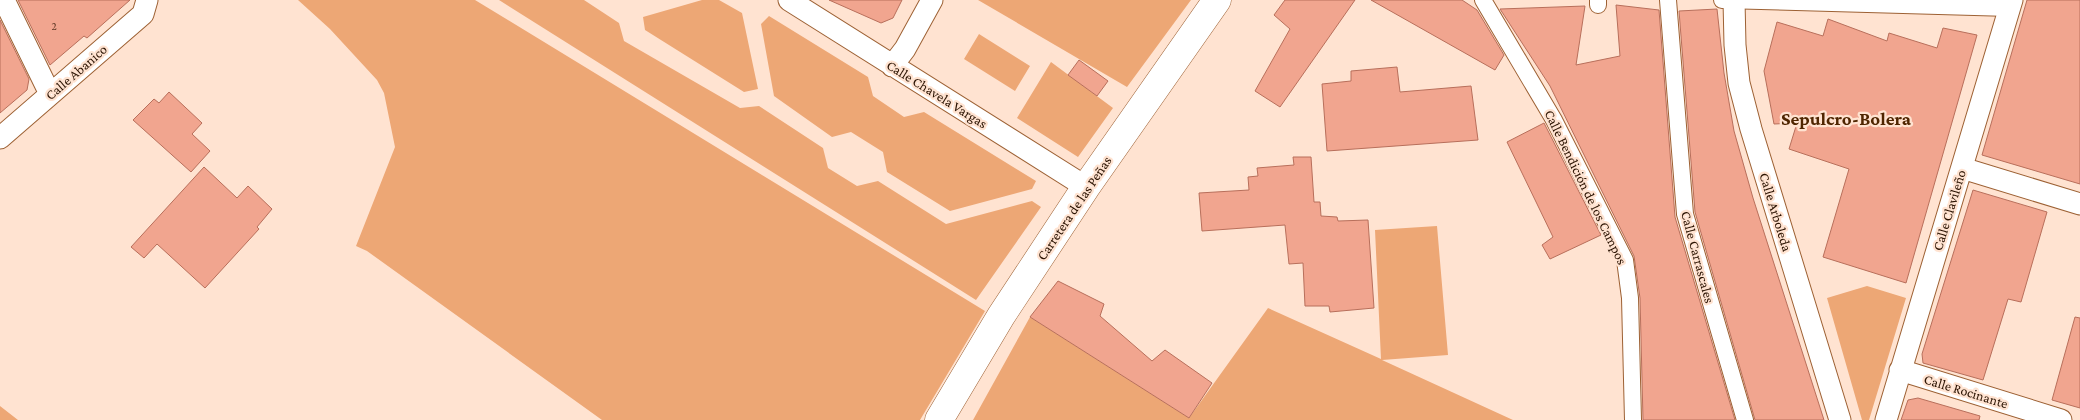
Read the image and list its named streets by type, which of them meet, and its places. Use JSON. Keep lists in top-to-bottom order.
{
  "streets": {
    "main road": ["Carretera de las Peñas"],
    "street": [
      "Calle Abanico",
      "Calle Chavela Vargas",
      "Calle Bendición de los Campos",
      "Calle Clavileño",
      "Calle Arboleda",
      "Calle Carrascales",
      "Calle Rocinante"
    ]
  },
  "crossings": [
    ["Calle Chavela Vargas", "Carretera de las Peñas"],
    ["Calle Clavileño", "Calle Rocinante"]
  ],
  "districts": ["Sepulcro-Bolera"],
  "house_numbers": ["2"]
}
